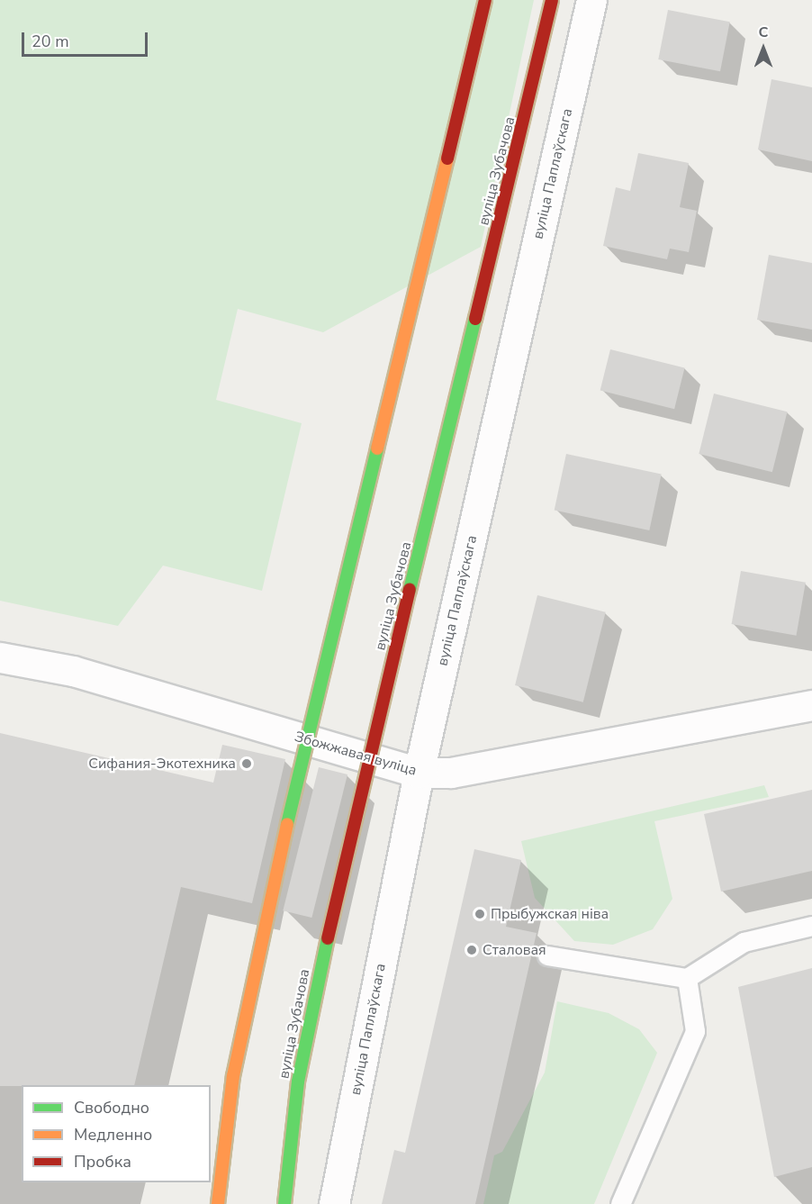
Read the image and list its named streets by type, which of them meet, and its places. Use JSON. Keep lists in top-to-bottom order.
{
  "streets": {
    "highway": ["вуліца Зубачова"],
    "street": ["вуліца Паплаўскага", "Збожжавая вуліца"]
  },
  "crossings": [
    ["вуліца Паплаўскага", "Збожжавая вуліца"]
  ],
  "places": ["Сифания-Экотехника", "Прыбужская ніва", "Сталовая"],
  "legend": ["Свободно", "Медленно", "Пробка"],
  "scale_bar": "20 m",
  "north": "top"
}
